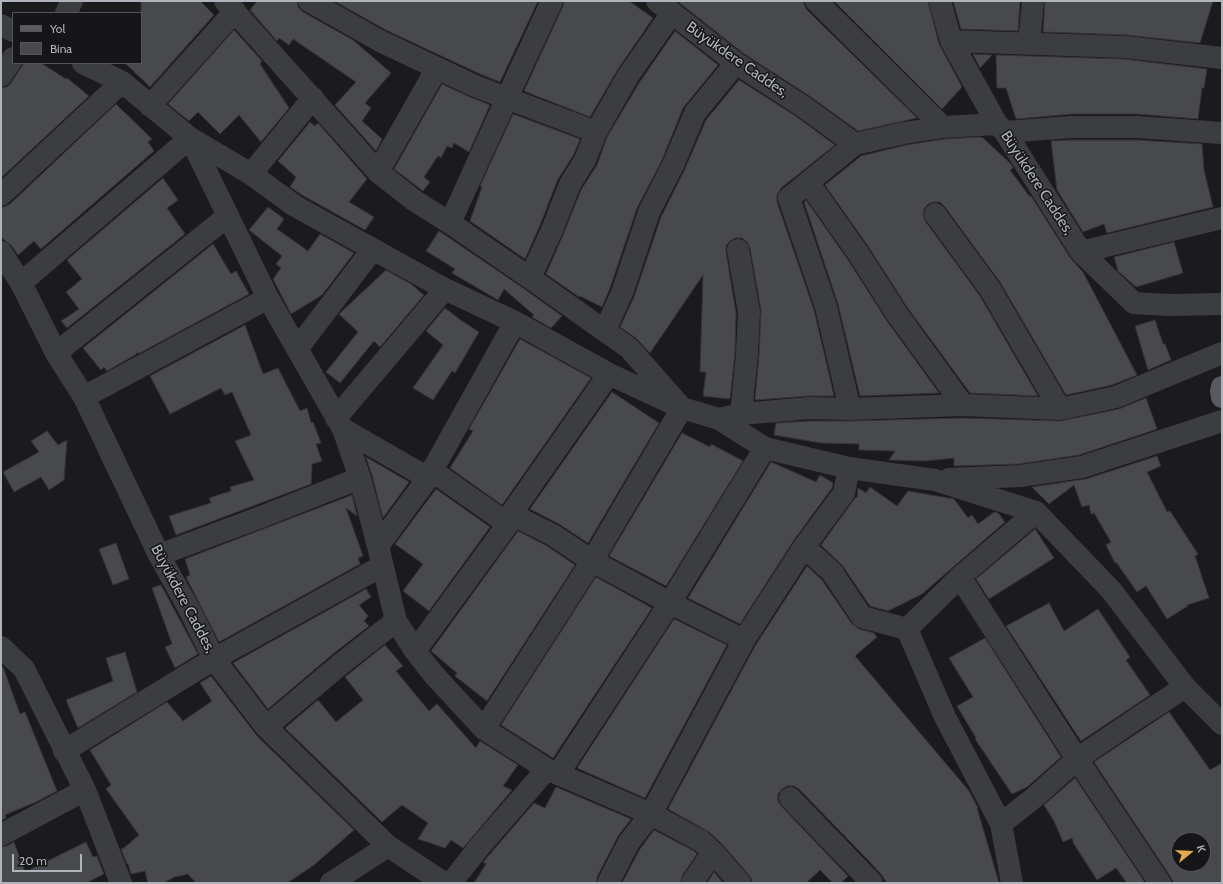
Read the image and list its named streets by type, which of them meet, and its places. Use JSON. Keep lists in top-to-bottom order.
{
  "streets": {
    "street": ["Büyükdere Caddes,"]
  },
  "legend": ["Yol", "Bina"],
  "scale_bar": "20 m",
  "north": "right"
}
